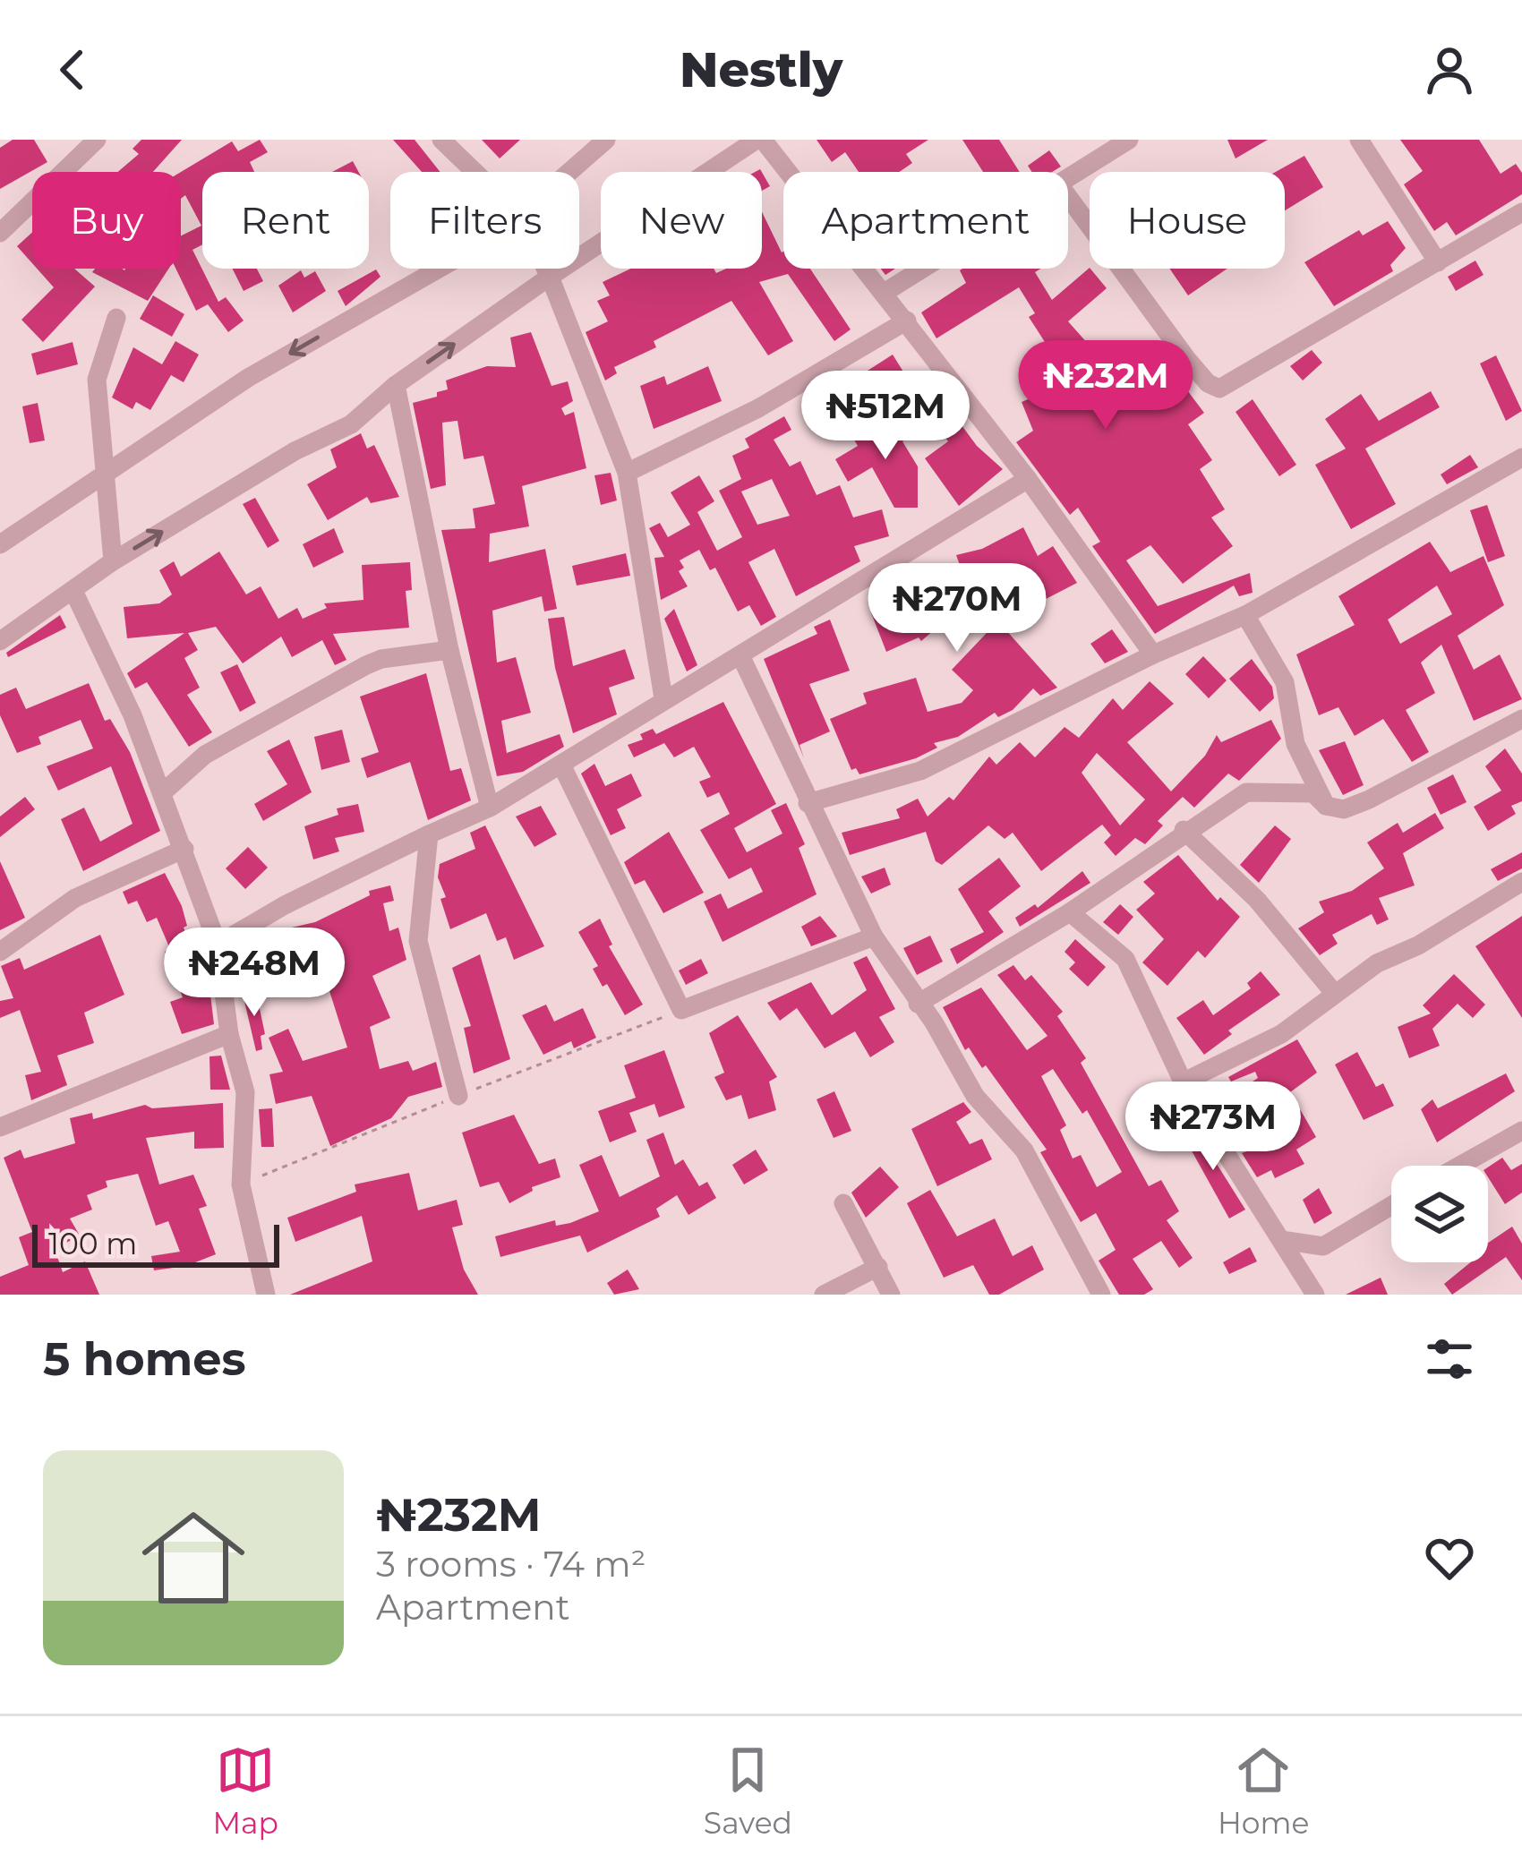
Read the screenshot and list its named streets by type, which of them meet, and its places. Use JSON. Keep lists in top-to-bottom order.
{
  "scale_bar": "100 m",
  "page": {
    "header": "Nestly",
    "chip": [
      "Buy",
      "Rent",
      "Filters",
      "New",
      "Apartment",
      "House"
    ],
    "price": [
      "₦232M",
      "₦512M",
      "₦270M",
      "₦248M",
      "₦273M"
    ],
    "scale": "100 m",
    "heading": "5 homes",
    "list": [
      {
        "name": "₦232M",
        "note": "3 rooms · 74 m² · Apartment"
      }
    ],
    "tabs": ["Map", "Saved", "Home"]
  }
}
